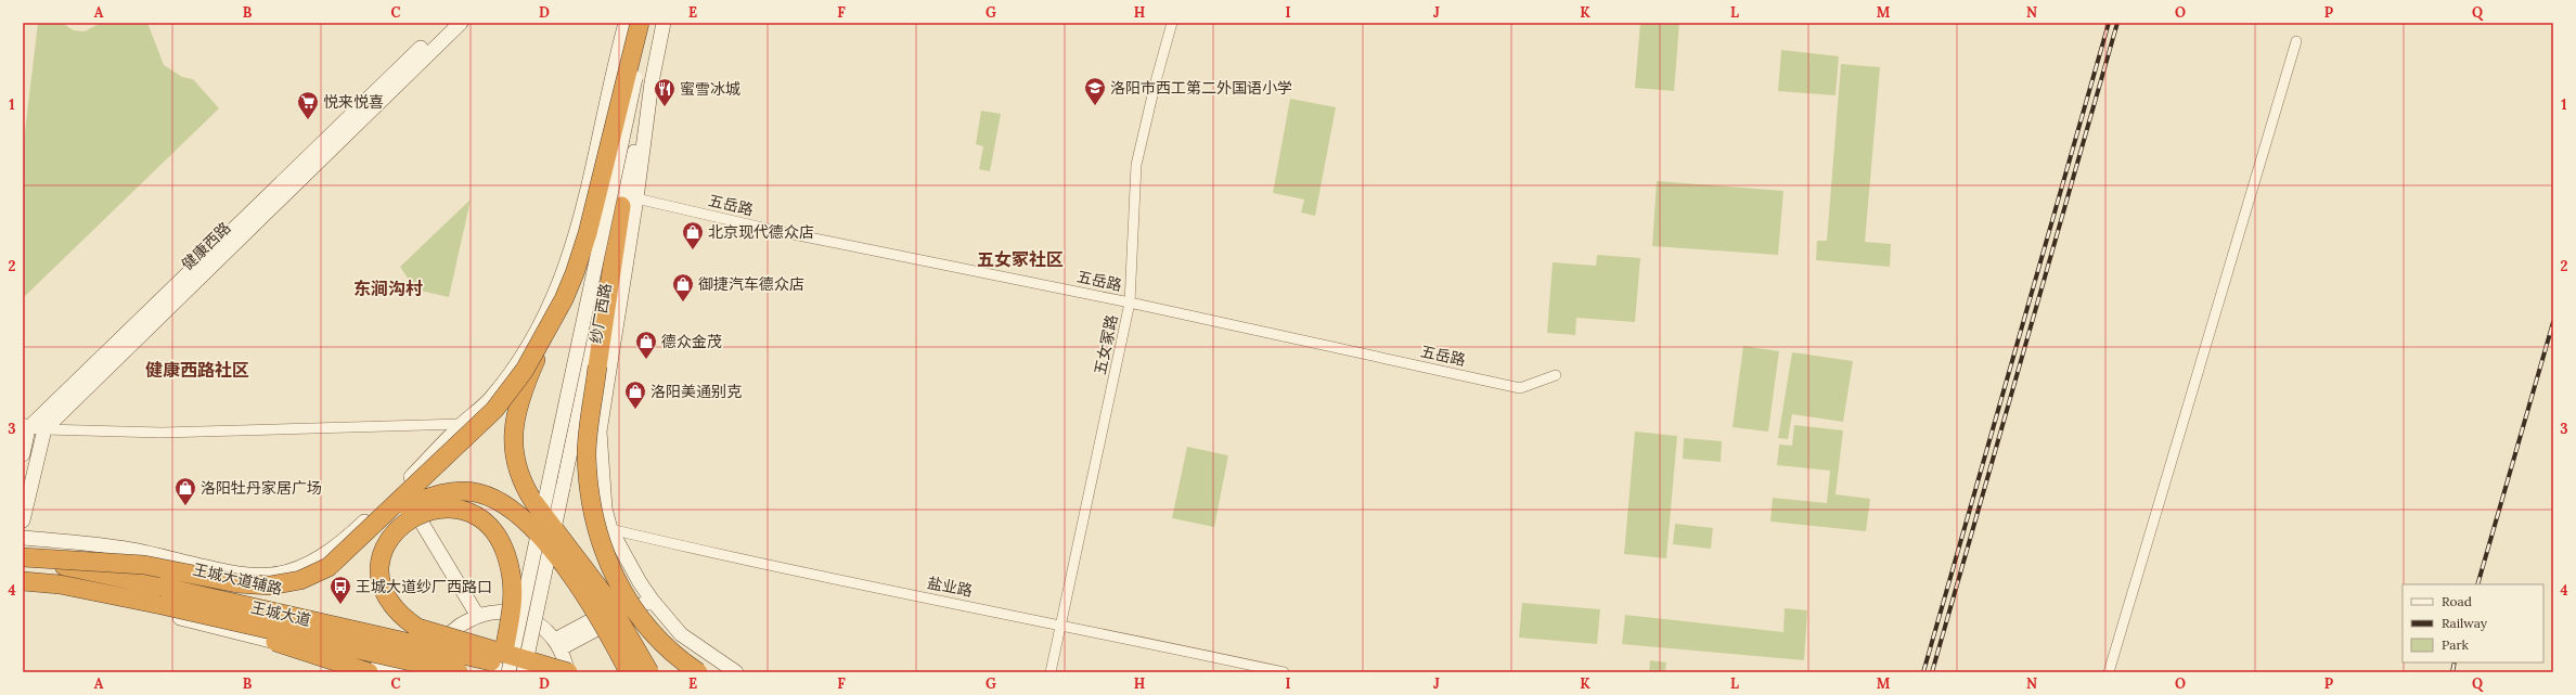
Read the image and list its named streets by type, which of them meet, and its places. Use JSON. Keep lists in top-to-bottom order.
{
  "streets": {
    "highway": ["王城大道"],
    "main road": ["健康西路", "纱厂西路", "王城大道辅路"],
    "street": ["五岳路", "五女冢路", "盐业路"]
  },
  "crossings": [
    ["五岳路", "纱厂西路"],
    ["五岳路", "五女冢路"],
    ["纱厂西路", "盐业路"],
    ["五女冢路", "盐业路"]
  ],
  "districts": ["五女冢社区", "东涧沟村", "健康西路社区"],
  "places": {
    "school or university": ["洛阳市西工第二外国语小学"],
    "restaurant": ["蜜雪冰城"],
    "supermarket": ["悦来悦喜"],
    "shop": [
      "北京现代德众店",
      "御捷汽车德众店",
      "德众金茂",
      "洛阳美通别克",
      "洛阳牡丹家居广场"
    ],
    "bus stop": ["王城大道纱厂西路口"]
  },
  "legend": ["Road", "Railway", "Park"],
  "grid": {
    "columns": [
      "A",
      "B",
      "C",
      "D",
      "E",
      "F",
      "G",
      "H",
      "I",
      "J",
      "K",
      "L",
      "M",
      "N",
      "O",
      "P",
      "Q"
    ],
    "rows": [
      "1",
      "2",
      "3",
      "4"
    ]
  }
}
